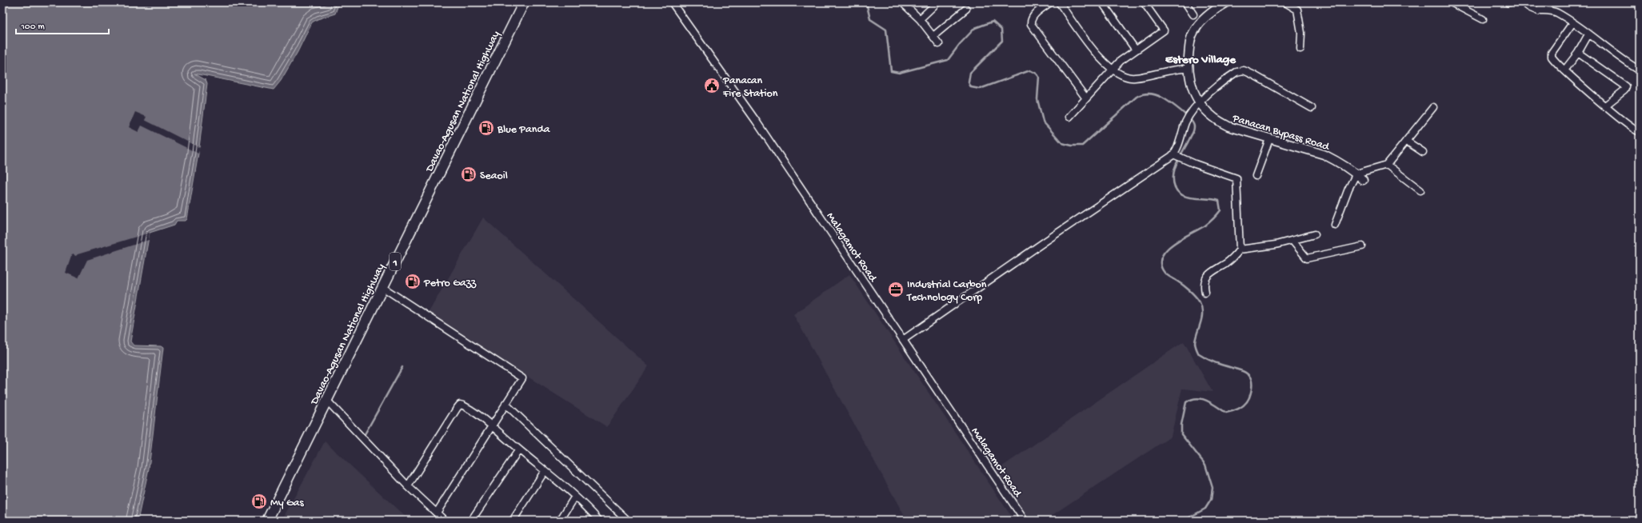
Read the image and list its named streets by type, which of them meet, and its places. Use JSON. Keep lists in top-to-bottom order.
{
  "streets": {
    "highway": ["Davao-Agusan National Highway", "1"],
    "main road": ["Panacan Bypass Road"],
    "street": ["Malagamot Road"]
  },
  "districts": ["Estero Village"],
  "places": {
    "public building": ["Panacan Fire Station"],
    "fuel station": [
      "Blue Panda",
      "Seaoil",
      "Petro Gazz",
      "My Gas"
    ],
    "office": ["Industrial Carbon Technology Corp"]
  },
  "scale_bar": "100 m"
}
